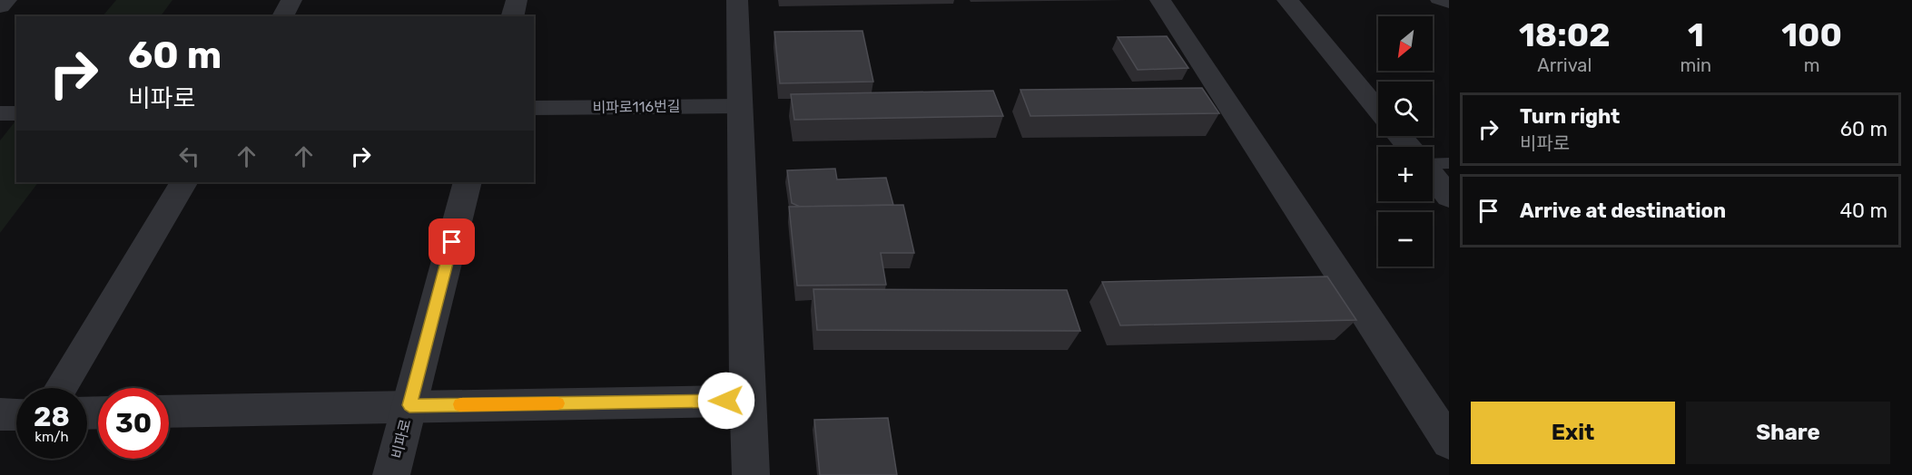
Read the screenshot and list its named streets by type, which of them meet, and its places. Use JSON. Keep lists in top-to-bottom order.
{
  "streets": {
    "street": ["비파로116번길", "비파로"]
  },
  "north": "bottom left",
  "page": {
    "eta": [
      "18:02",
      "Arrival",
      "1",
      "min",
      "100",
      "m"
    ],
    "map_buttons": ["+", "−"],
    "turn": ["60 m", "비파로"],
    "list": [
      {
        "name": "Turn right",
        "note": "비파로",
        "value": "60 m"
      },
      {
        "name": "Arrive at destination",
        "value": "40 m"
      }
    ],
    "speed": "28 km/h",
    "limit": "30",
    "buttons": ["Exit", "Share"]
  }
}
